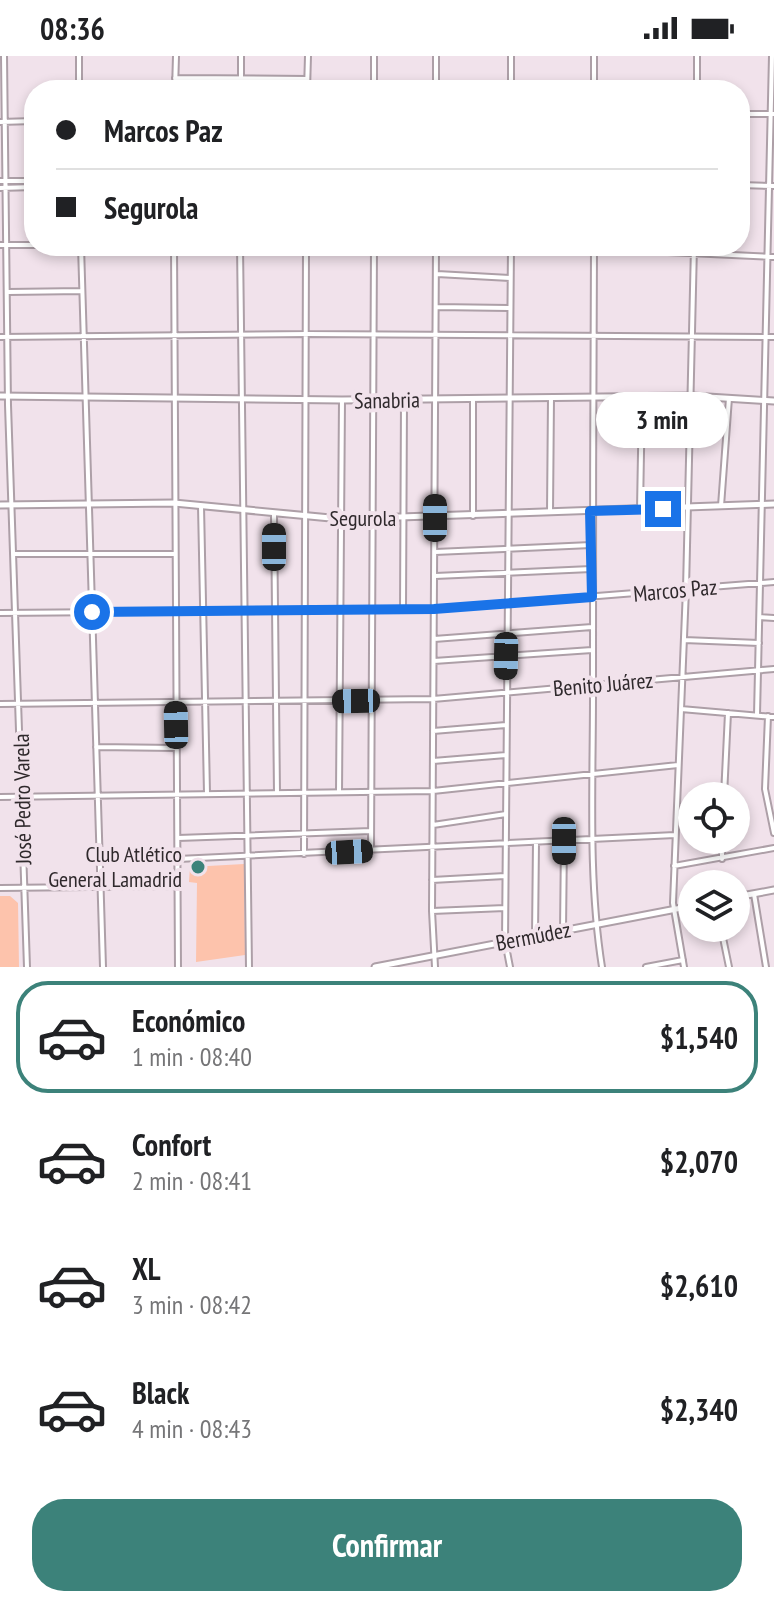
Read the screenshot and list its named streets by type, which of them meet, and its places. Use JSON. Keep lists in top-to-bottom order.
{
  "streets": {
    "street": [
      "Sanabria",
      "Segurola",
      "Marcos Paz",
      "Benito Juárez",
      "José Pedro Varela",
      "Bermúdez"
    ]
  },
  "crossings": [
    ["Sanabria", "José Pedro Varela"],
    ["Segurola", "José Pedro Varela"],
    ["Marcos Paz", "José Pedro Varela"],
    ["Benito Juárez", "José Pedro Varela"]
  ],
  "places": ["Club Atlético General Lamadrid"],
  "page": {
    "status": "08:36",
    "banner": ["Marcos Paz", "Segurola"],
    "bubble": "3 min",
    "list": [
      {
        "name": "Económico",
        "note": "1 min · 08:40",
        "value": "$1,540"
      },
      {
        "name": "Confort",
        "note": "2 min · 08:41",
        "value": "$2,070"
      },
      {
        "name": "XL",
        "note": "3 min · 08:42",
        "value": "$2,610"
      },
      {
        "name": "Black",
        "note": "4 min · 08:43",
        "value": "$2,340"
      }
    ],
    "buttons": "Confirmar"
  }
}
